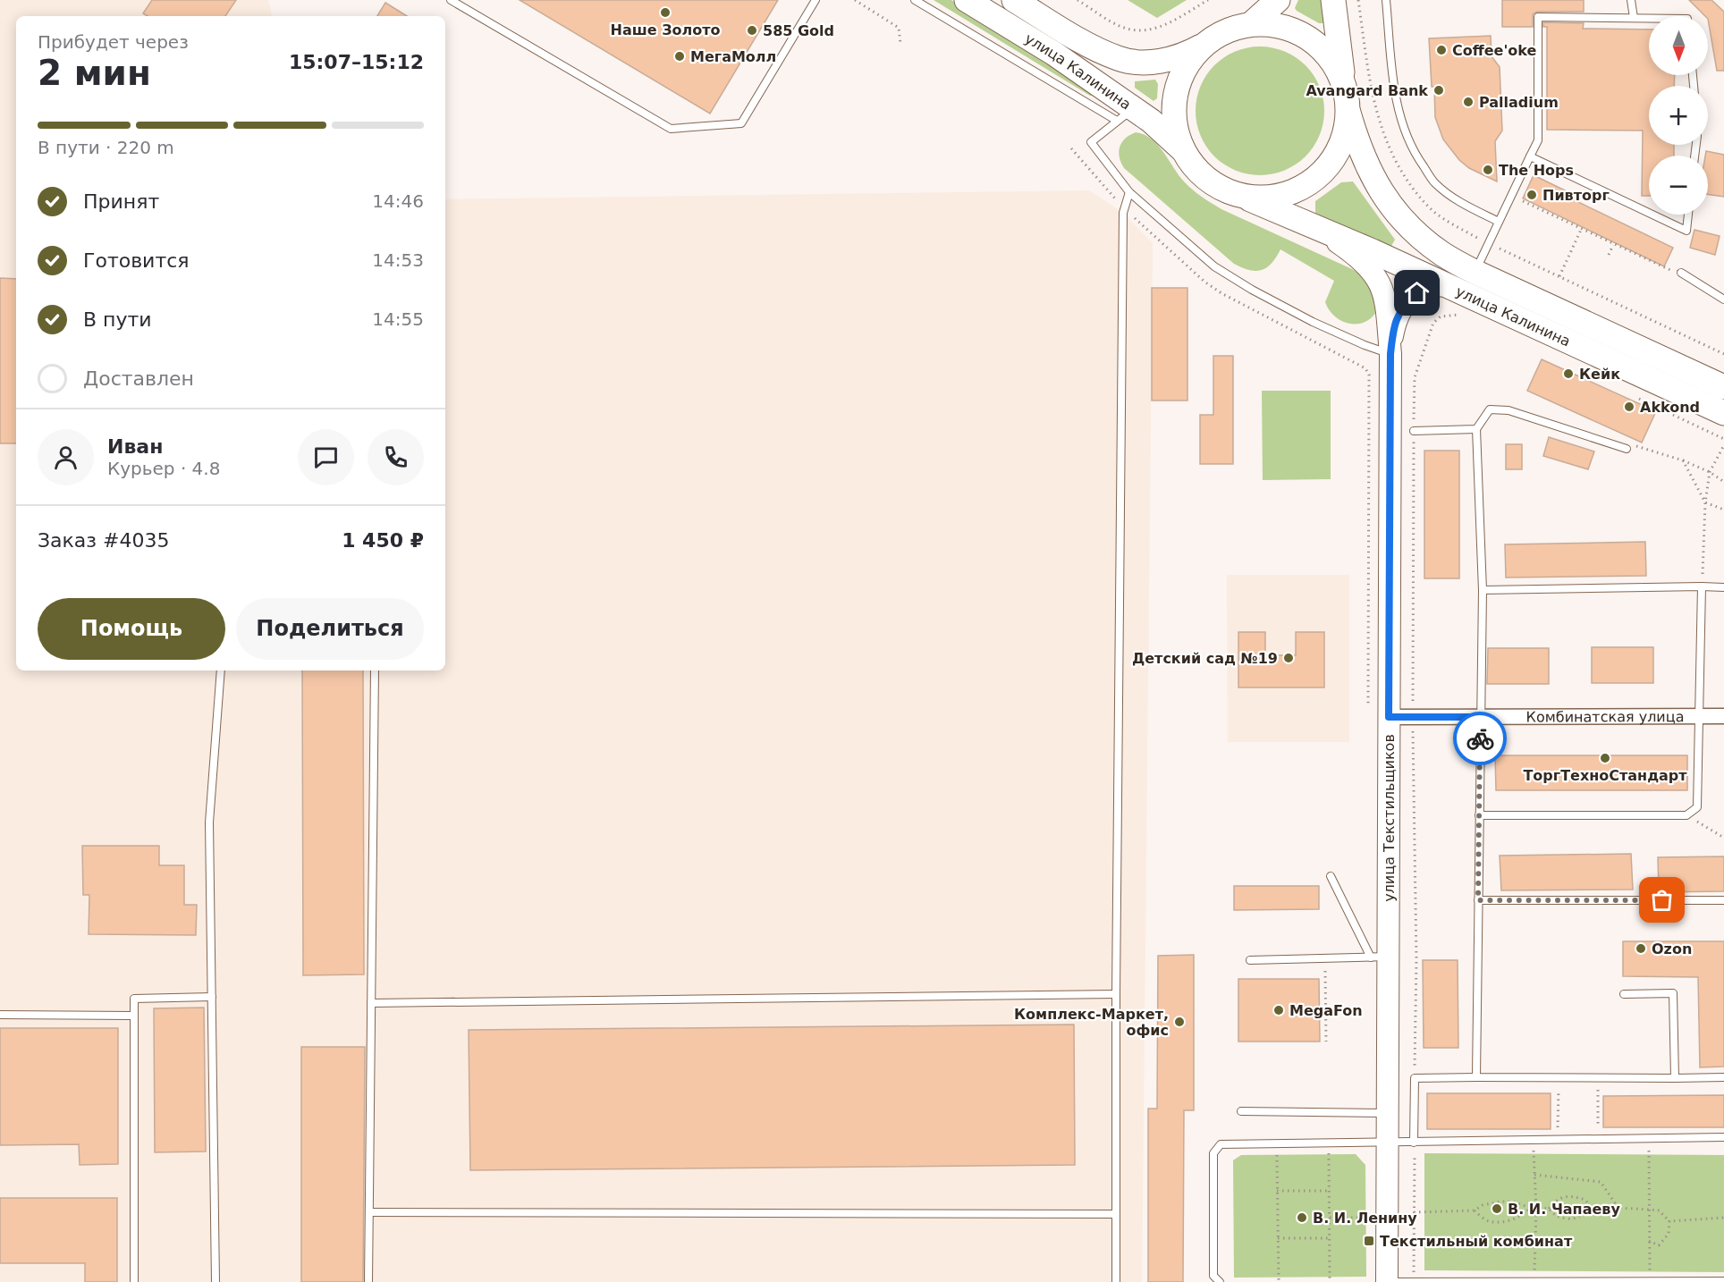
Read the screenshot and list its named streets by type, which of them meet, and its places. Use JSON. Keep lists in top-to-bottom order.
{
  "streets": {
    "main road": ["улица Калинина"],
    "street": ["Комбинатская улица", "улица Текстильщиков"]
  },
  "crossings": [
    ["улица Калинина", "улица Текстильщиков"],
    ["Комбинатская улица", "улица Текстильщиков"]
  ],
  "places": {
    "other": [
      "Наше Золото",
      "585 Gold",
      "Coffee'oke",
      "МегаМолл",
      "Avangard Bank",
      "Palladium",
      "The Hops",
      "Пивторг",
      "Кейк",
      "Akkond",
      "Детский сад №19",
      "ТоргТехноСтандарт",
      "Ozon",
      "MegaFon",
      "Комплекс-Маркет, офис",
      "В. И. Чапаеву",
      "В. И. Ленину"
    ],
    "transit": ["Текстильный комбинат"]
  },
  "north": "bottom",
  "page": {
    "map_buttons": ["+", "−"],
    "heading": ["2 мин", "Прибудет через", "15:07–15:12"],
    "panel": [
      "Иван",
      "Курьер · 4.8",
      "Заказ #4035",
      "1 450 ₽"
    ],
    "bar": "В пути · 220 m",
    "list": [
      ["Принят", "14:46"],
      ["Готовится", "14:53"],
      ["В пути", "14:55"],
      "Доставлен"
    ],
    "buttons": ["Помощь", "Поделиться"]
  }
}
